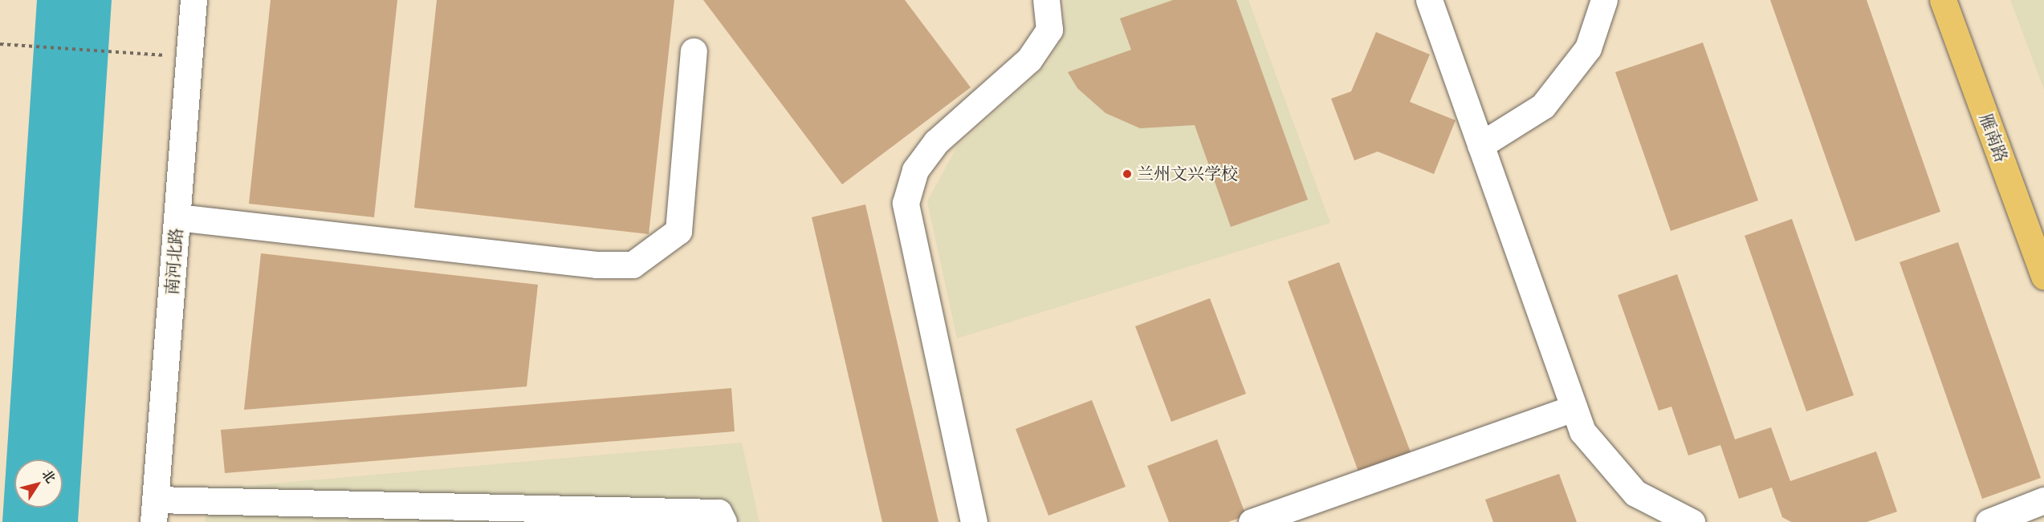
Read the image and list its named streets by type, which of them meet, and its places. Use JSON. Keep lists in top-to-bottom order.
{
  "streets": {
    "main road": ["雁南路"],
    "street": ["南河北路"]
  },
  "places": ["兰州文兴学校"],
  "north": "top right"
}
